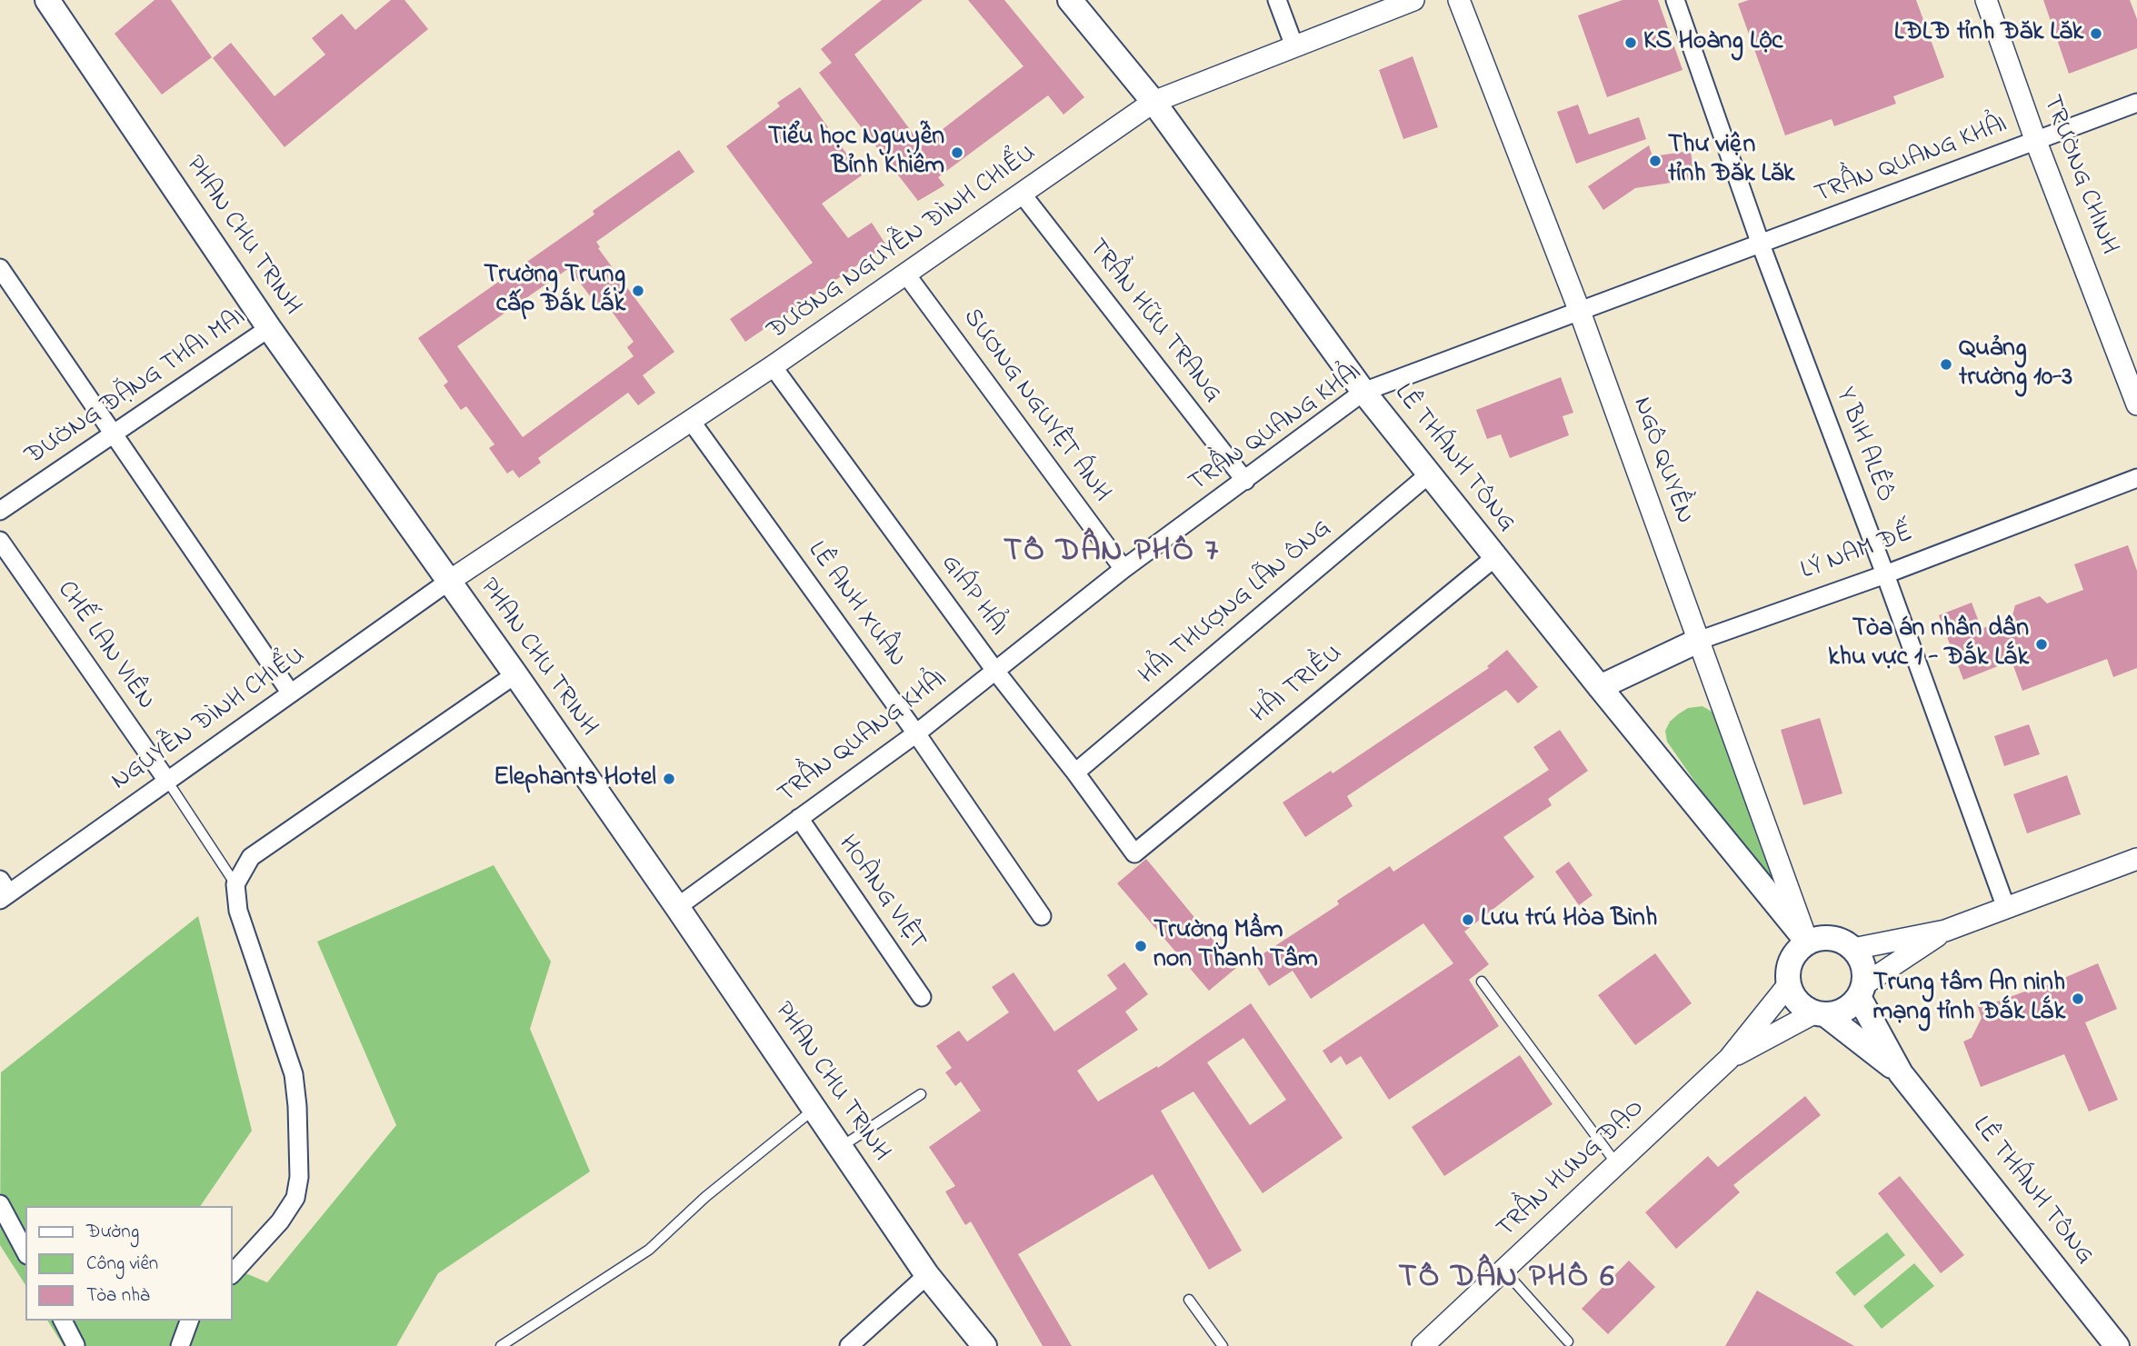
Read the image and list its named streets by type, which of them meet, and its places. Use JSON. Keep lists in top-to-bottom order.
{
  "streets": {
    "main road": ["PHAN CHU TRINH", "LÊ THÁNH TÔNG", "LÝ NAM ĐẾ"],
    "street": [
      "TRẦN QUANG KHẢI",
      "TRƯỜNG CHINH",
      "ĐƯỜNG NGUYỄN ĐÌNH CHIỂU",
      "TRẦN HỮU TRANG",
      "ĐƯỜNG ĐẶNG THAI MAI",
      "SƯƠNG NGUYỆT ÁNH",
      "Y BIH ALÊÔ",
      "NGÔ QUYỀN",
      "GIÁP HẢI",
      "HẢI THƯỢNG LÃN ÔNG",
      "LÊ ANH XUÂN",
      "CHẾ LAN VIÊN",
      "HẢI TRIỀU",
      "NGUYỄN ĐÌNH CHIỂU",
      "HOÀNG VIỆT",
      "TRẦN HƯNG ĐẠO"
    ]
  },
  "crossings": [
    ["TRẦN QUANG KHẢI", "TRƯỜNG CHINH"],
    ["TRẦN QUANG KHẢI", "PHAN CHU TRINH"],
    ["TRẦN QUANG KHẢI", "TRẦN HỮU TRANG"],
    ["TRẦN QUANG KHẢI", "SƯƠNG NGUYỆT ÁNH"],
    ["TRẦN QUANG KHẢI", "Y BIH ALÊÔ"],
    ["TRẦN QUANG KHẢI", "LÊ THÁNH TÔNG"],
    ["TRẦN QUANG KHẢI", "NGÔ QUYỀN"],
    ["TRẦN QUANG KHẢI", "GIÁP HẢI"],
    ["TRẦN QUANG KHẢI", "LÊ ANH XUÂN"],
    ["TRẦN QUANG KHẢI", "HOÀNG VIỆT"],
    ["PHAN CHU TRINH", "ĐƯỜNG NGUYỄN ĐÌNH CHIỂU"],
    ["PHAN CHU TRINH", "ĐƯỜNG ĐẶNG THAI MAI"],
    ["PHAN CHU TRINH", "NGUYỄN ĐÌNH CHIỂU"],
    ["ĐƯỜNG NGUYỄN ĐÌNH CHIỂU", "TRẦN HỮU TRANG"],
    ["ĐƯỜNG NGUYỄN ĐÌNH CHIỂU", "SƯƠNG NGUYỆT ÁNH"],
    ["ĐƯỜNG NGUYỄN ĐÌNH CHIỂU", "LÊ THÁNH TÔNG"],
    ["ĐƯỜNG NGUYỄN ĐÌNH CHIỂU", "GIÁP HẢI"],
    ["ĐƯỜNG NGUYỄN ĐÌNH CHIỂU", "LÊ ANH XUÂN"],
    ["ĐƯỜNG NGUYỄN ĐÌNH CHIỂU", "NGUYỄN ĐÌNH CHIỂU"],
    ["Y BIH ALÊÔ", "LÝ NAM ĐẾ"],
    ["LÊ THÁNH TÔNG", "NGÔ QUYỀN"],
    ["LÊ THÁNH TÔNG", "LÝ NAM ĐẾ"],
    ["LÊ THÁNH TÔNG", "HẢI THƯỢNG LÃN ÔNG"],
    ["LÊ THÁNH TÔNG", "HẢI TRIỀU"],
    ["LÊ THÁNH TÔNG", "TRẦN HƯNG ĐẠO"],
    ["NGÔ QUYỀN", "LÝ NAM ĐẾ"],
    ["NGÔ QUYỀN", "TRẦN HƯNG ĐẠO"],
    ["GIÁP HẢI", "HẢI THƯỢNG LÃN ÔNG"],
    ["GIÁP HẢI", "HẢI TRIỀU"],
    ["CHẾ LAN VIÊN", "NGUYỄN ĐÌNH CHIỂU"]
  ],
  "districts": ["TỔ DÂN PHỐ 7", "TỔ DÂN PHỐ 6"],
  "places": [
    "LĐLĐ tỉnh Đăk Lăk",
    "KS Hoàng Lộc",
    "Tiểu học Nguyễn Bỉnh Khiêm",
    "Thư viện tỉnh Đăk Lăk",
    "Trường Trung cấp Đắk Lắk",
    "Quảng trường 10-3",
    "Tòa án nhân dân khu vực 1 - Đắk Lắk",
    "Elephants Hotel",
    "Lưu trú Hòa Bình",
    "Trường Mầm non Thanh Tâm",
    "Trung tâm An ninh mạng tỉnh Đắk Lắk"
  ],
  "legend": ["Đường", "Công viên", "Tòa nhà"]
}
